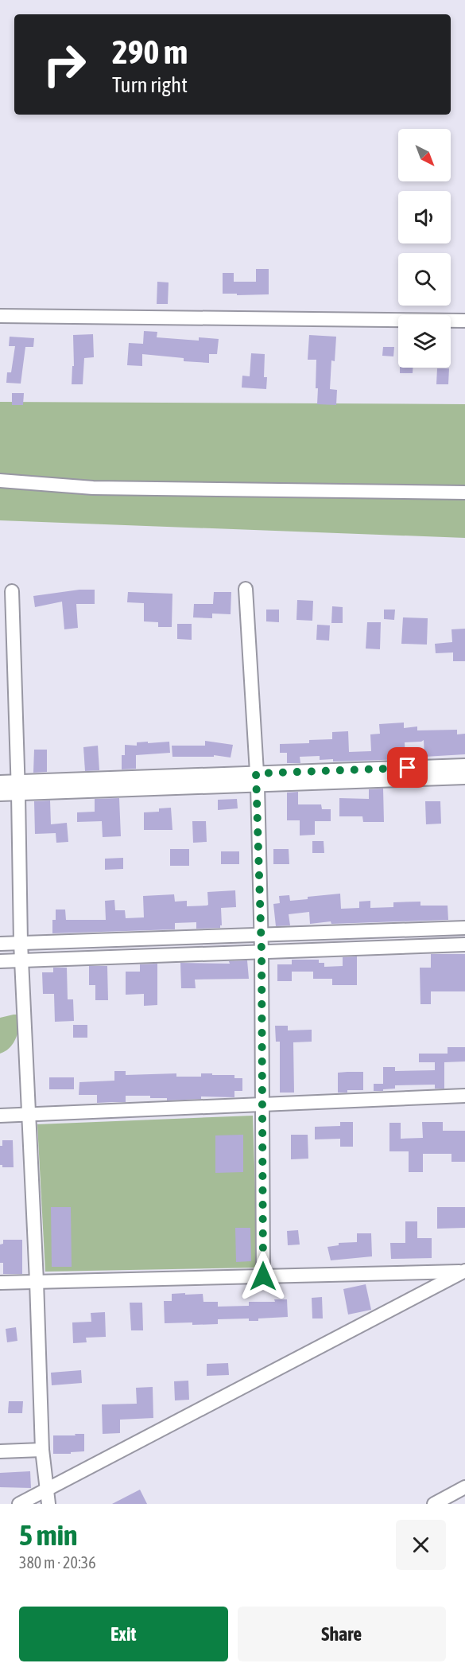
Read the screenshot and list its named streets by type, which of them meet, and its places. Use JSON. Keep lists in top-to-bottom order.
{
  "north": "bottom right",
  "page": {
    "turn": ["290 m", "Turn right"],
    "heading": ["5 min", "380 m · 20:36"],
    "buttons": ["Exit", "Share"]
  }
}
